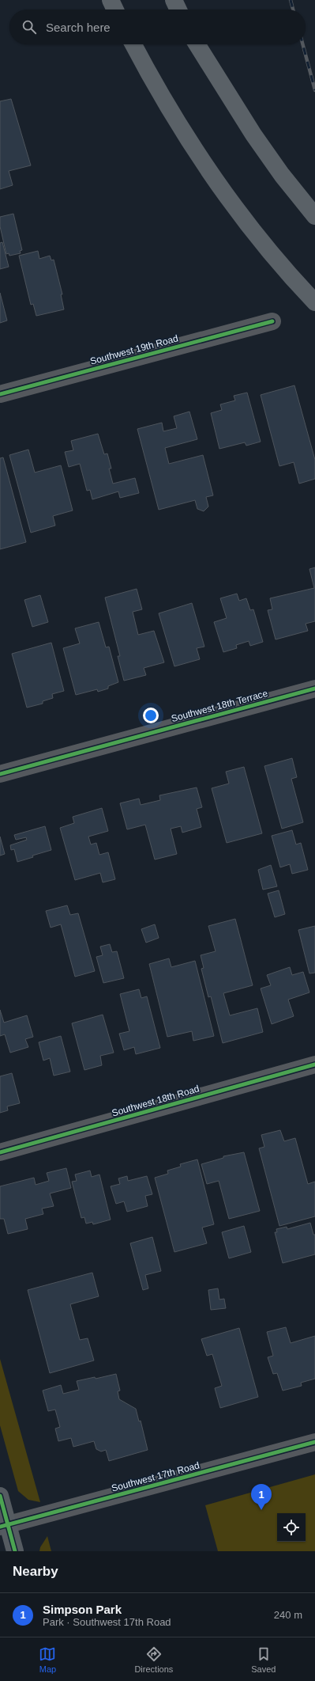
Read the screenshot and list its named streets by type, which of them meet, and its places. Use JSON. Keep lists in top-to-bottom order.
{
  "streets": {
    "street": [
      "Southwest 19th Road",
      "Southwest 18th Terrace",
      "Southwest 18th Road",
      "Southwest 17th Road"
    ]
  },
  "page": {
    "search": "Search here",
    "pins": "1",
    "heading": "Nearby",
    "list": [
      {
        "mark": "1",
        "name": "Simpson Park",
        "note": "Park · Southwest 17th Road",
        "value": "240 m"
      }
    ],
    "nav": ["Map", "Directions", "Saved"]
  }
}
